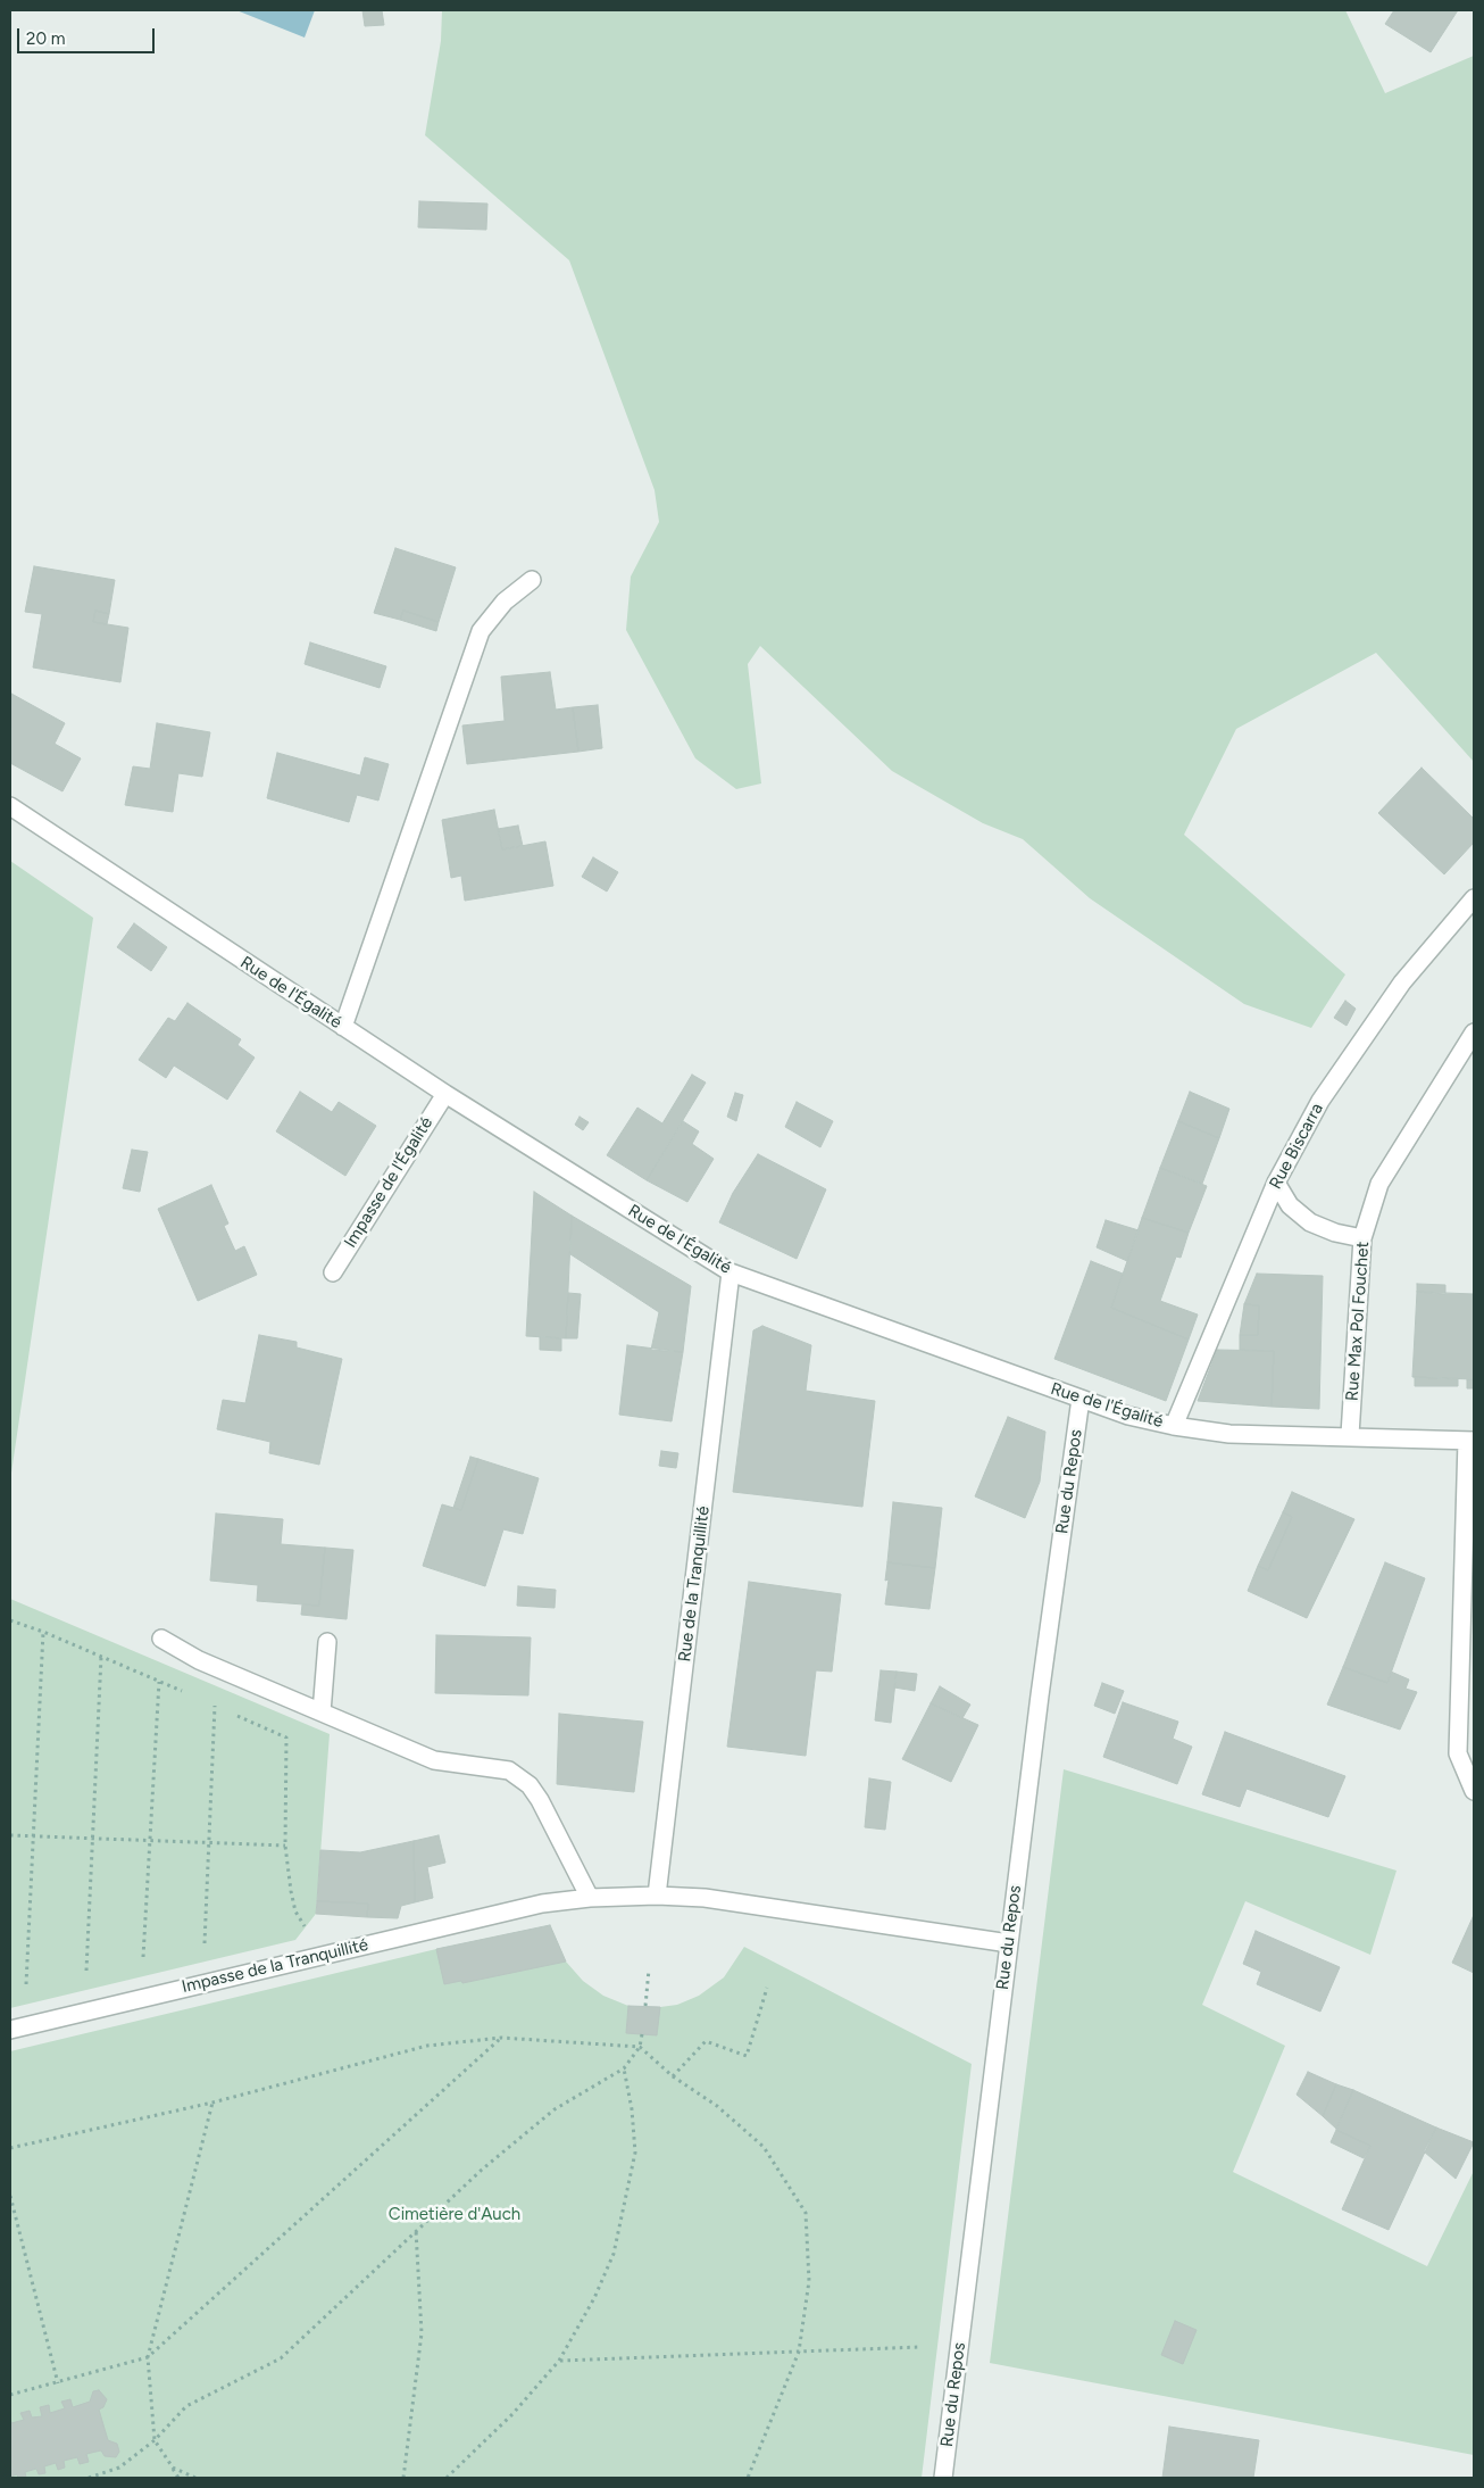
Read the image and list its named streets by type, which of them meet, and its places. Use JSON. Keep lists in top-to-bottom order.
{
  "streets": {
    "street": [
      "Rue de l'Égalité",
      "Rue Biscarra",
      "Impasse de l'Égalité",
      "Rue Max Pol Fouchet",
      "Rue du Repos",
      "Rue de la Tranquillité",
      "Impasse de la Tranquillité"
    ]
  },
  "crossings": [
    ["Rue de l'Égalité", "Rue Biscarra"],
    ["Rue de l'Égalité", "Impasse de l'Égalité"],
    ["Rue de l'Égalité", "Rue Max Pol Fouchet"],
    ["Rue de l'Égalité", "Rue du Repos"],
    ["Rue de l'Égalité", "Rue de la Tranquillité"],
    ["Rue du Repos", "Impasse de la Tranquillité"],
    ["Rue de la Tranquillité", "Impasse de la Tranquillité"]
  ],
  "parks": ["Cimetière d'Auch"],
  "scale_bar": "20 m"
}
